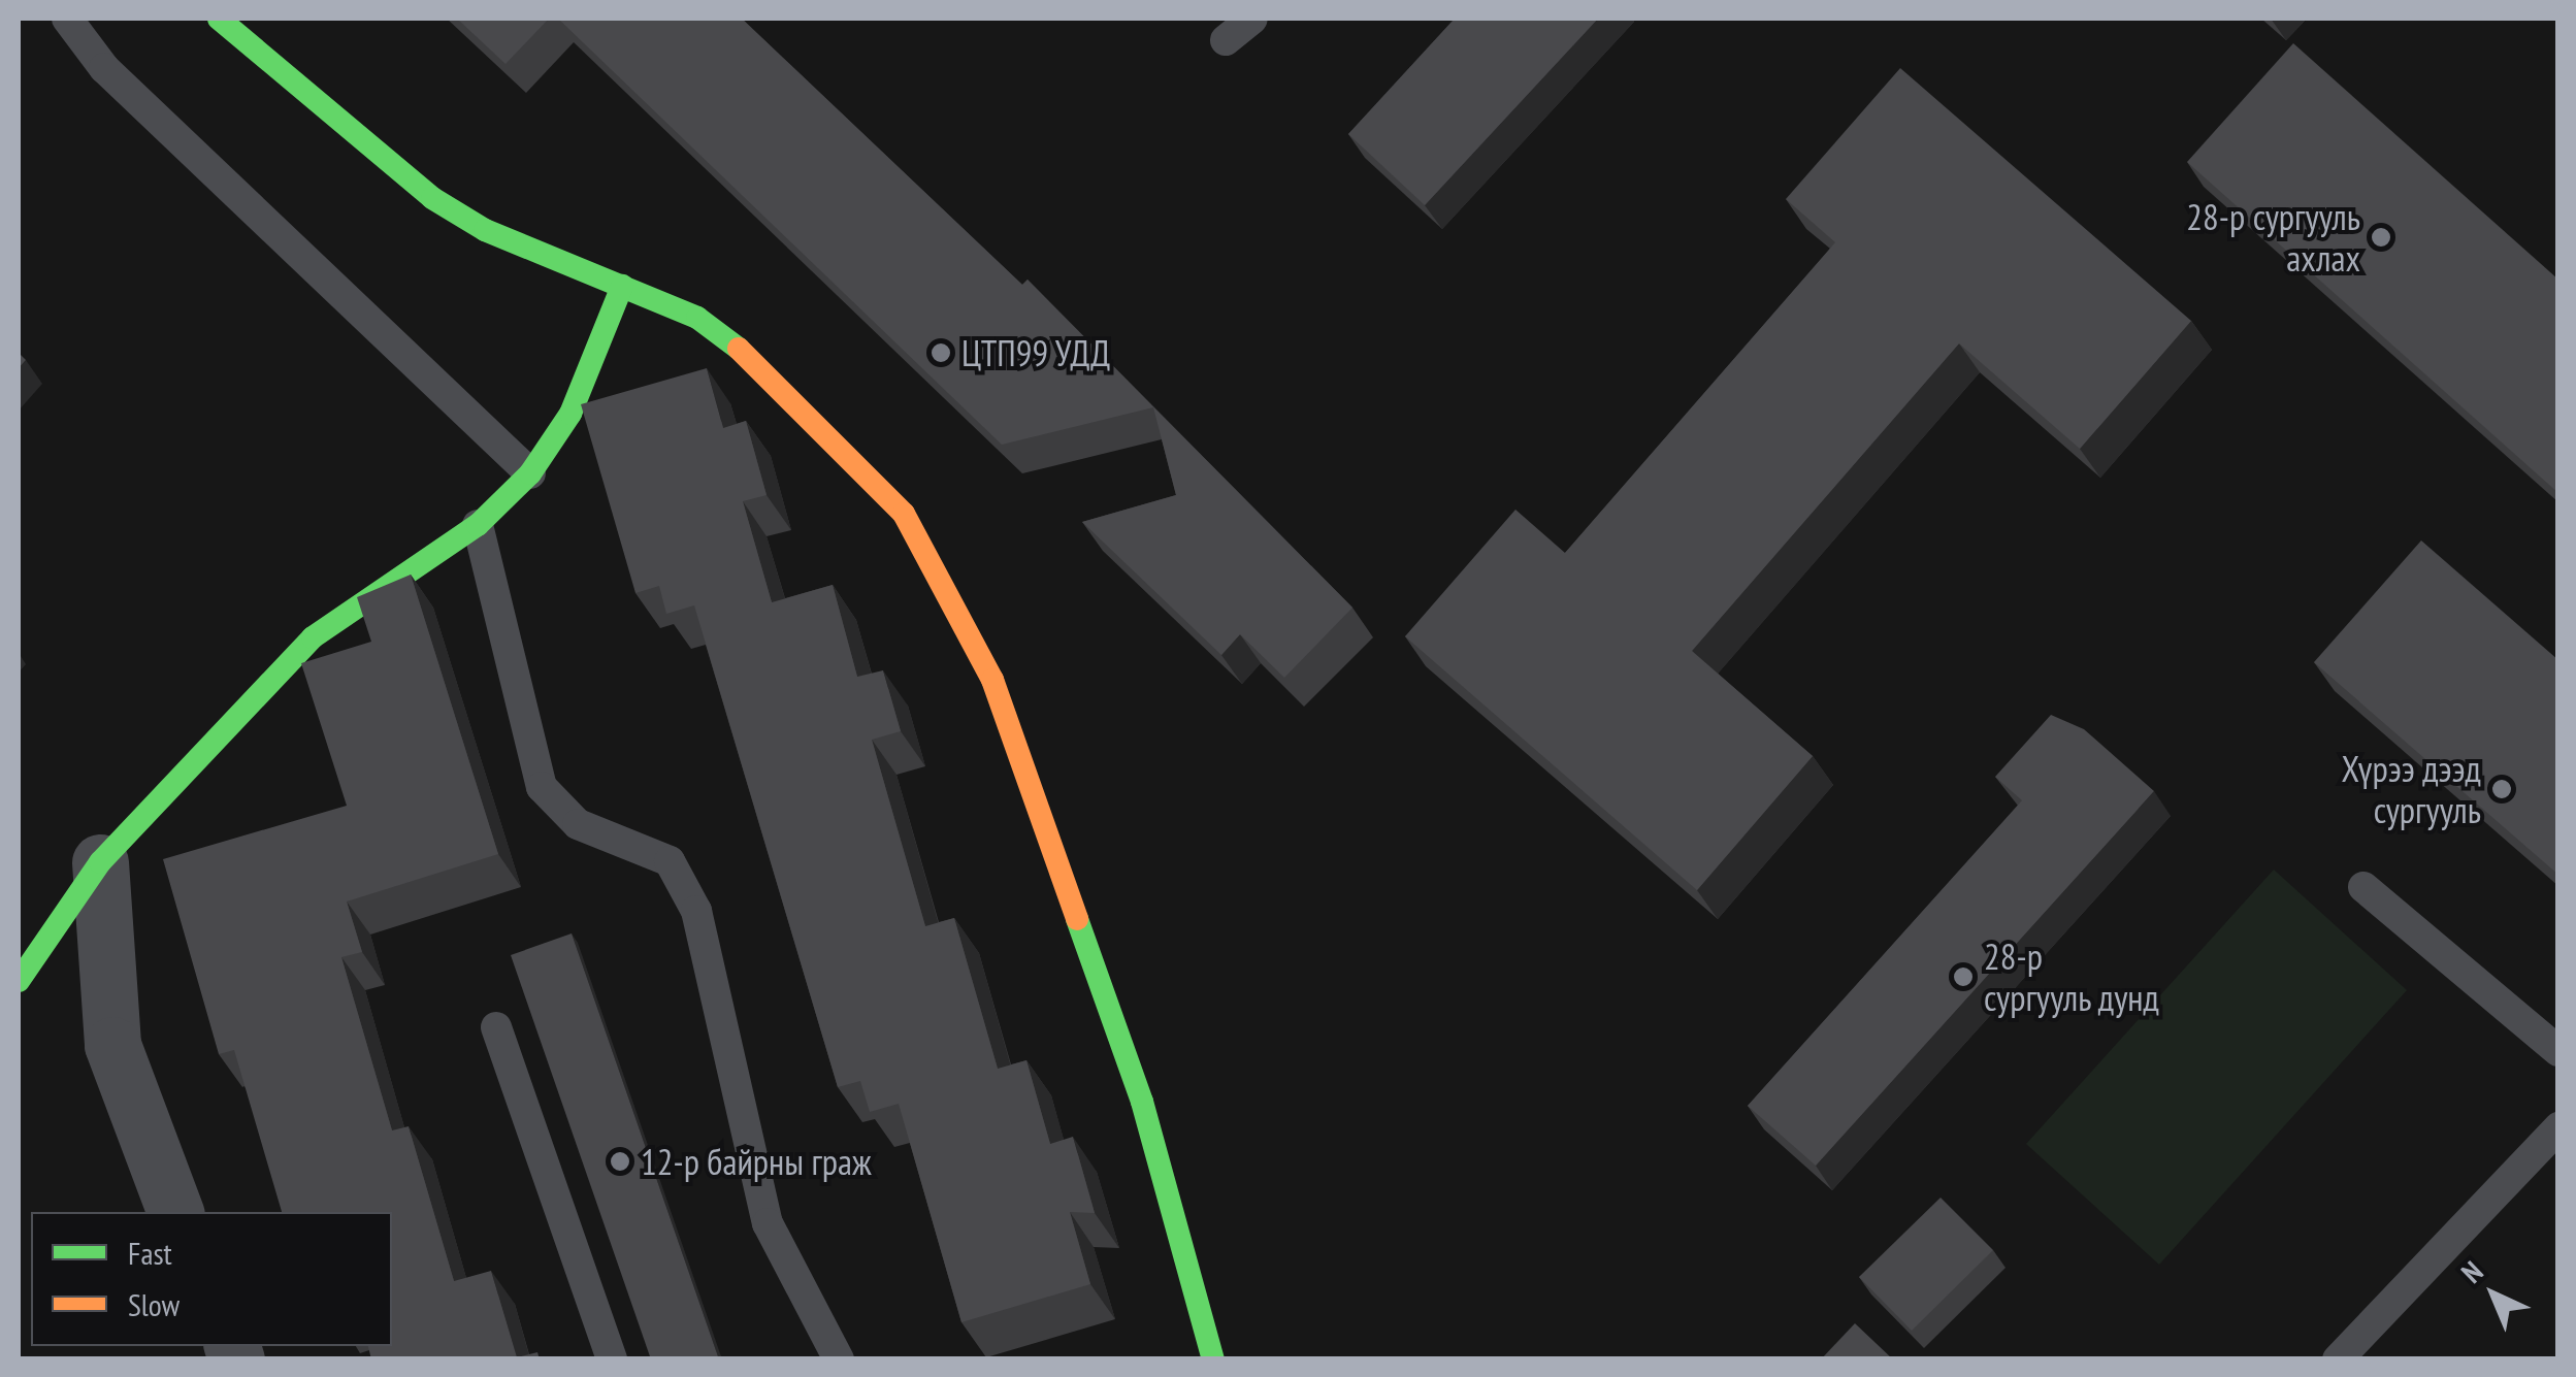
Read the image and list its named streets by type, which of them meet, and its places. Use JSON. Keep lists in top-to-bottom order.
{
  "places": [
    "28-р сургууль ахлах",
    "ЦТП99 УДД",
    "Хүрээ дээд сургууль",
    "28-р сургууль дунд",
    "12-р байрны граж"
  ],
  "legend": ["Fast", "Slow"],
  "north": "top left"
}
